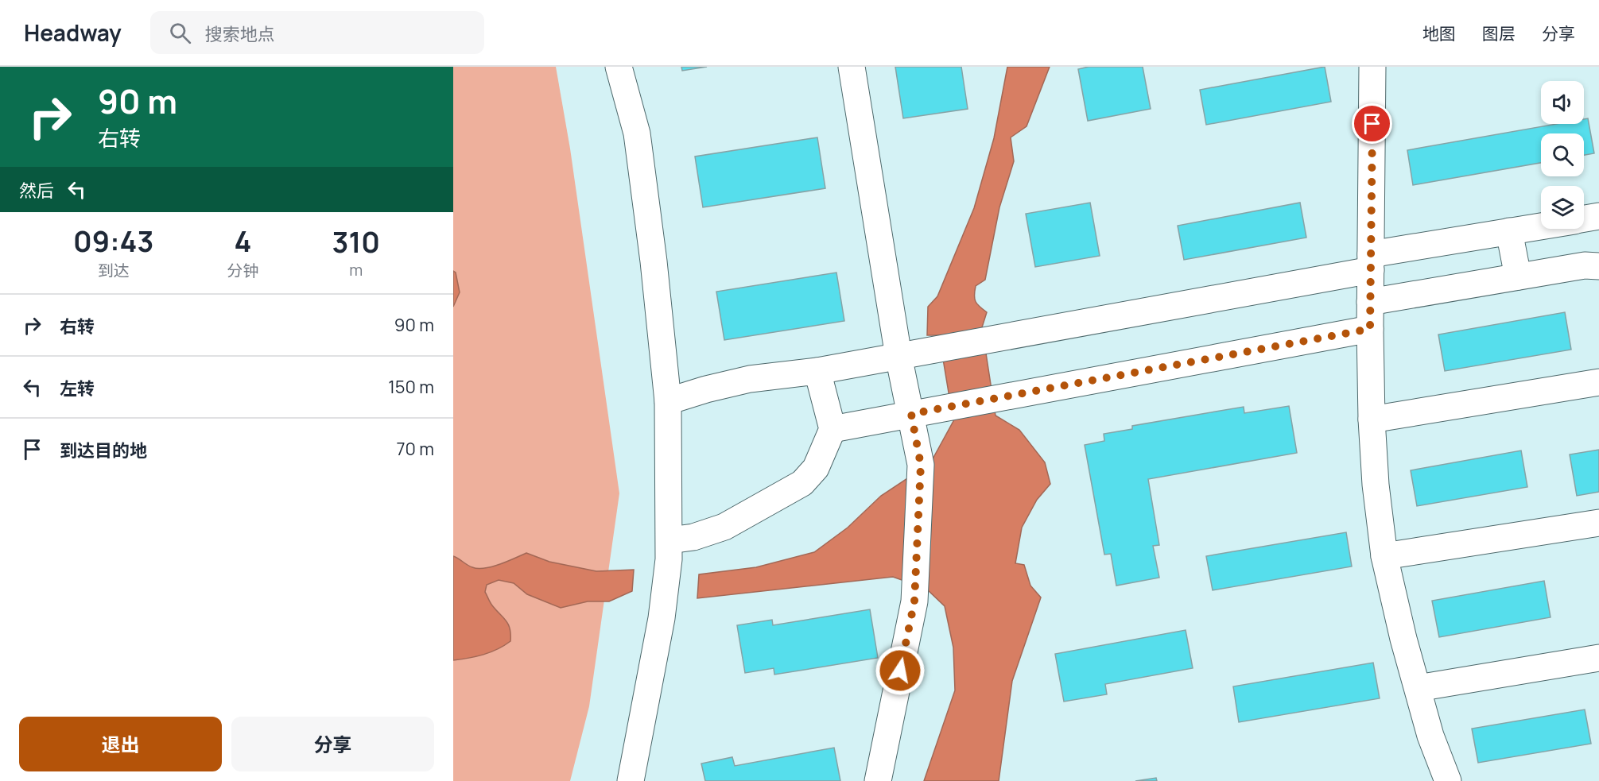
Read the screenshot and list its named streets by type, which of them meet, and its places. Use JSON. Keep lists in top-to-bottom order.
{
  "page": {
    "header": "Headway",
    "search": "搜索地点",
    "nav": ["地图", "图层", "分享"],
    "turn": ["90 m", "右转"],
    "then": "然后",
    "eta": [
      "09:43",
      "到达",
      "4",
      "分钟",
      "310",
      "m"
    ],
    "list": [
      {
        "name": "右转",
        "value": "90 m"
      },
      {
        "name": "左转",
        "value": "150 m"
      },
      {
        "name": "到达目的地",
        "value": "70 m"
      }
    ],
    "buttons": ["退出", "分享"]
  }
}
